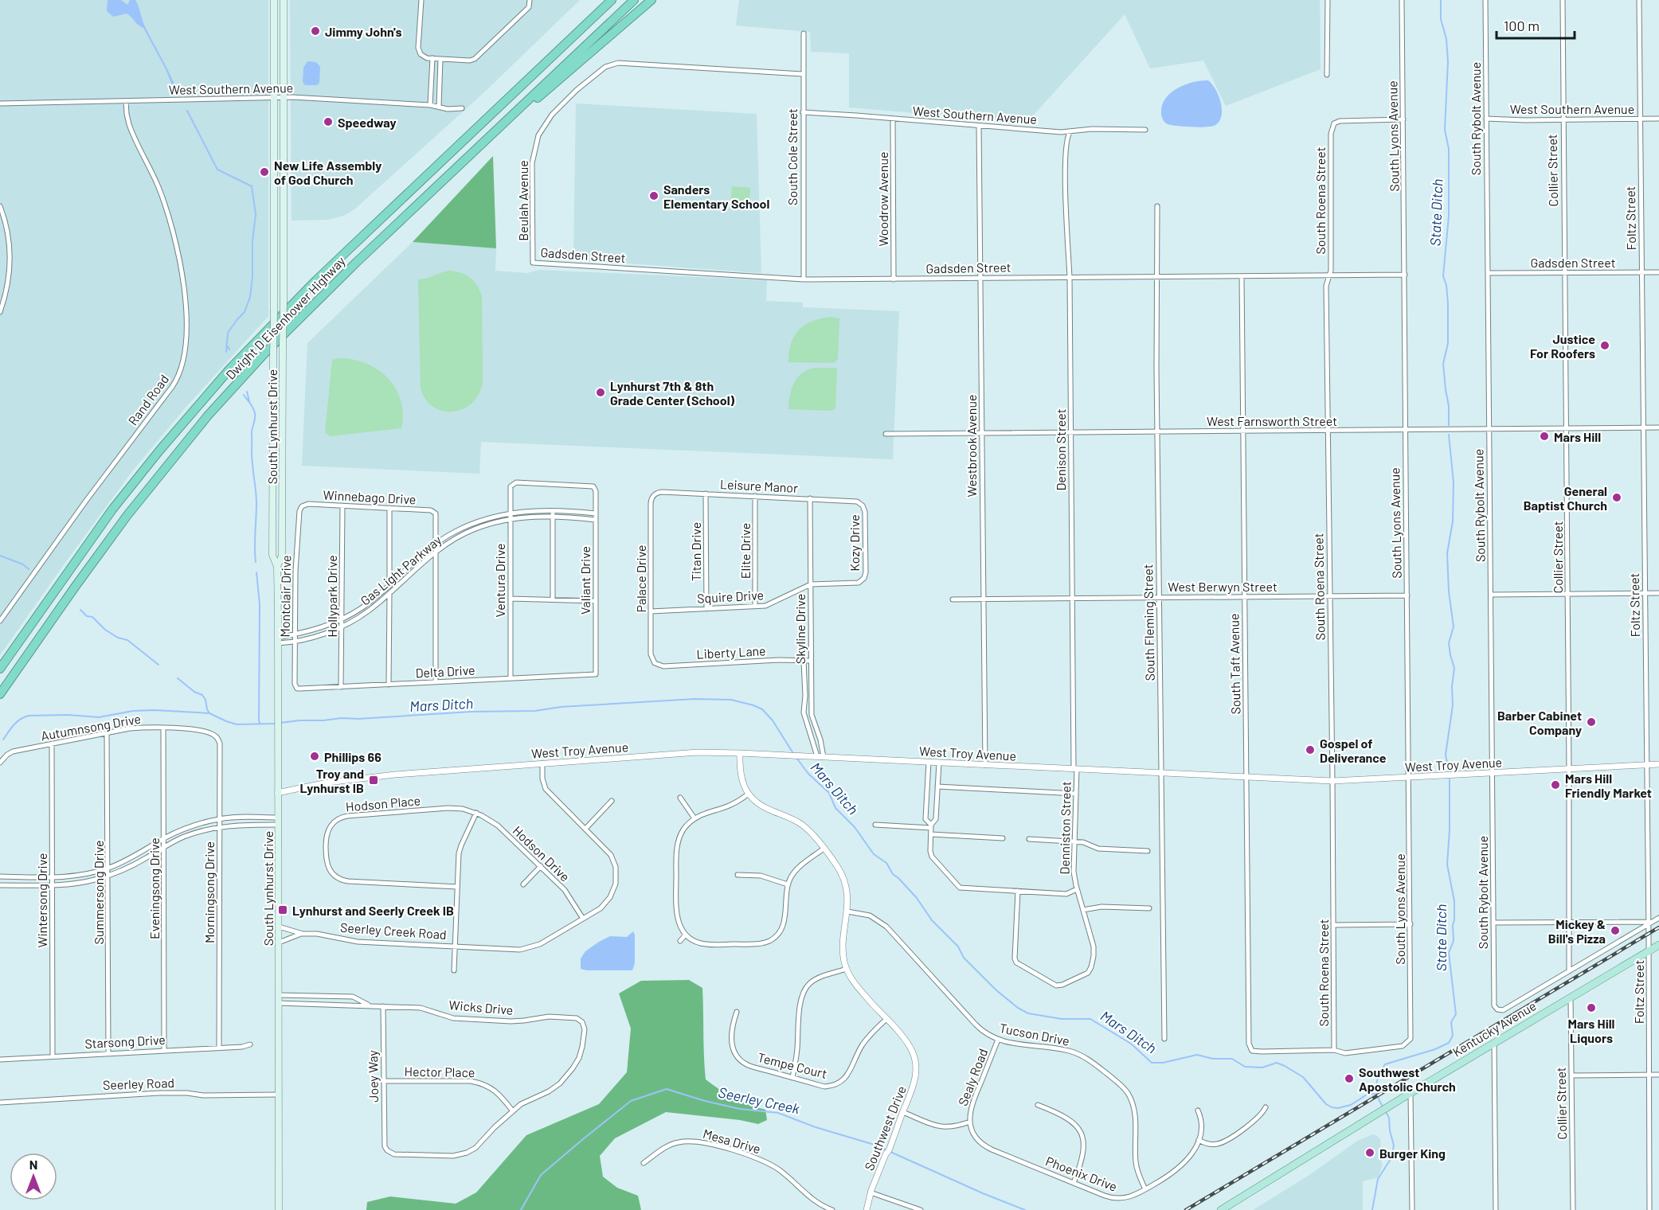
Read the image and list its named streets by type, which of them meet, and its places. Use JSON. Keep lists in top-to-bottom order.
{
  "streets": {
    "highway": ["Dwight D Eisenhower Highway"],
    "main road": ["South Lynhurst Drive", "Kentucky Avenue"],
    "street": [
      "West Southern Avenue",
      "South Rybolt Avenue",
      "South Lyons Avenue",
      "South Cole Street",
      "Collier Street",
      "Woodrow Avenue",
      "Beulah Avenue",
      "South Roena Street",
      "Foltz Street",
      "Gadsden Street",
      "Rand Road",
      "West Farnsworth Street",
      "Westbrook Avenue",
      "Denison Street",
      "Leisure Manor",
      "Winnebago Drive",
      "Kozy Drive",
      "Elite Drive",
      "Titan Drive",
      "Gas Light Parkway",
      "Palace Drive",
      "Ventura Drive",
      "Valiant Drive",
      "West Berwyn Street",
      "Montclair Drive",
      "Hollypark Drive",
      "Squire Drive",
      "South Fleming Street",
      "Skyline Drive",
      "Liberty Lane",
      "South Taft Avenue",
      "Delta Drive",
      "Autumnsong Drive",
      "West Troy Avenue",
      "Hodson Place",
      "Denniston Street",
      "Hodson Drive",
      "Eveningsong Drive",
      "Summersong Drive",
      "Morningsong Drive",
      "Wintersong Drive",
      "Seerley Creek Road",
      "Wicks Drive",
      "Tucson Drive",
      "Starsong Drive",
      "Tempe Court",
      "Hector Place",
      "Joey Way",
      "Sealy Road",
      "Seerley Road",
      "Southwest Drive",
      "Mesa Drive",
      "Phoenix Drive"
    ]
  },
  "crossings": [
    ["West Southern Avenue", "South Rybolt Avenue"],
    ["West Southern Avenue", "South Cole Street"],
    ["West Southern Avenue", "Collier Street"],
    ["West Southern Avenue", "Woodrow Avenue"],
    ["West Southern Avenue", "Foltz Street"],
    ["West Southern Avenue", "Rand Road"],
    ["West Southern Avenue", "South Lynhurst Drive"],
    ["West Southern Avenue", "Westbrook Avenue"],
    ["West Southern Avenue", "Denison Street"],
    ["South Rybolt Avenue", "Collier Street"],
    ["South Rybolt Avenue", "Gadsden Street"],
    ["South Rybolt Avenue", "West Farnsworth Street"],
    ["South Rybolt Avenue", "West Troy Avenue"],
    ["South Lyons Avenue", "South Roena Street"],
    ["South Lyons Avenue", "Gadsden Street"],
    ["South Lyons Avenue", "West Farnsworth Street"],
    ["South Lyons Avenue", "West Berwyn Street"],
    ["South Lyons Avenue", "South Taft Avenue"],
    ["South Lyons Avenue", "West Troy Avenue"],
    ["South Cole Street", "Beulah Avenue"],
    ["South Cole Street", "Gadsden Street"],
    ["Collier Street", "Gadsden Street"],
    ["Collier Street", "West Farnsworth Street"],
    ["Collier Street", "West Troy Avenue"],
    ["Collier Street", "Kentucky Avenue"],
    ["Woodrow Avenue", "Gadsden Street"],
    ["Beulah Avenue", "Gadsden Street"],
    ["South Roena Street", "Gadsden Street"],
    ["South Roena Street", "West Farnsworth Street"],
    ["South Roena Street", "West Berwyn Street"],
    ["South Roena Street", "South Taft Avenue"],
    ["South Roena Street", "West Troy Avenue"],
    ["Foltz Street", "Gadsden Street"],
    ["Foltz Street", "West Farnsworth Street"],
    ["Foltz Street", "West Troy Avenue"],
    ["Foltz Street", "Kentucky Avenue"],
    ["Gadsden Street", "Westbrook Avenue"],
    ["Gadsden Street", "Denison Street"],
    ["Gadsden Street", "South Fleming Street"],
    ["Gadsden Street", "South Taft Avenue"],
    ["West Farnsworth Street", "Westbrook Avenue"],
    ["West Farnsworth Street", "Denison Street"],
    ["West Farnsworth Street", "South Fleming Street"],
    ["West Farnsworth Street", "South Taft Avenue"],
    ["South Lynhurst Drive", "Gas Light Parkway"],
    ["South Lynhurst Drive", "West Troy Avenue"],
    ["South Lynhurst Drive", "Seerley Creek Road"],
    ["South Lynhurst Drive", "Wicks Drive"],
    ["South Lynhurst Drive", "Seerley Road"],
    ["Westbrook Avenue", "West Berwyn Street"],
    ["Westbrook Avenue", "West Troy Avenue"],
    ["Denison Street", "West Berwyn Street"],
    ["Denison Street", "West Troy Avenue"],
    ["Denison Street", "Denniston Street"],
    ["Leisure Manor", "Kozy Drive"],
    ["Leisure Manor", "Elite Drive"],
    ["Leisure Manor", "Titan Drive"],
    ["Leisure Manor", "Palace Drive"],
    ["Leisure Manor", "Skyline Drive"],
    ["Winnebago Drive", "Gas Light Parkway"],
    ["Winnebago Drive", "Montclair Drive"],
    ["Winnebago Drive", "Hollypark Drive"],
    ["Kozy Drive", "Squire Drive"],
    ["Elite Drive", "Squire Drive"],
    ["Titan Drive", "Squire Drive"],
    ["Gas Light Parkway", "Ventura Drive"],
    ["Gas Light Parkway", "Valiant Drive"],
    ["Gas Light Parkway", "Montclair Drive"],
    ["Gas Light Parkway", "Hollypark Drive"],
    ["Palace Drive", "Squire Drive"],
    ["Palace Drive", "Liberty Lane"],
    ["Ventura Drive", "Valiant Drive"],
    ["Ventura Drive", "Delta Drive"],
    ["Valiant Drive", "Delta Drive"],
    ["West Berwyn Street", "South Fleming Street"],
    ["West Berwyn Street", "South Taft Avenue"],
    ["Montclair Drive", "Delta Drive"],
    ["Hollypark Drive", "Delta Drive"],
    ["Squire Drive", "Skyline Drive"],
    ["South Fleming Street", "West Troy Avenue"],
    ["Skyline Drive", "Liberty Lane"],
    ["Skyline Drive", "West Troy Avenue"],
    ["South Taft Avenue", "West Troy Avenue"],
    ["Autumnsong Drive", "Eveningsong Drive"],
    ["Autumnsong Drive", "Summersong Drive"],
    ["Autumnsong Drive", "Morningsong Drive"],
    ["Autumnsong Drive", "Wintersong Drive"],
    ["West Troy Avenue", "Denniston Street"],
    ["West Troy Avenue", "Seerley Creek Road"],
    ["West Troy Avenue", "Southwest Drive"],
    ["Hodson Place", "Hodson Drive"],
    ["Hodson Drive", "Seerley Creek Road"],
    ["Eveningsong Drive", "Starsong Drive"],
    ["Summersong Drive", "Starsong Drive"],
    ["Morningsong Drive", "Starsong Drive"],
    ["Wintersong Drive", "Starsong Drive"],
    ["Wicks Drive", "Hector Place"],
    ["Wicks Drive", "Joey Way"],
    ["Tucson Drive", "Sealy Road"],
    ["Tucson Drive", "Southwest Drive"],
    ["Tucson Drive", "Phoenix Drive"],
    ["Tempe Court", "Southwest Drive"],
    ["Hector Place", "Joey Way"],
    ["Sealy Road", "Phoenix Drive"]
  ],
  "water": ["State Ditch", "Mars Ditch", "Seerley Creek"],
  "places": {
    "other": [
      "Jimmy John's",
      "Speedway",
      "New Life Assembly of God Church",
      "Sanders Elementary School",
      "Justice For Roofers",
      "Lynhurst 7th & 8th Grade Center (School)",
      "Mars Hill",
      "General Baptist Church",
      "Barber Cabinet Company",
      "Gospel of Deliverance",
      "Phillips 66",
      "Mars Hill Friendly Market",
      "Mickey & Bill's Pizza",
      "Mars Hill Liquors",
      "Southwest Apostolic Church",
      "Burger King"
    ],
    "transit": ["Troy and Lynhurst IB", "Lynhurst and Seerly Creek IB"]
  },
  "scale_bar": "100 m",
  "north": "top"
}
